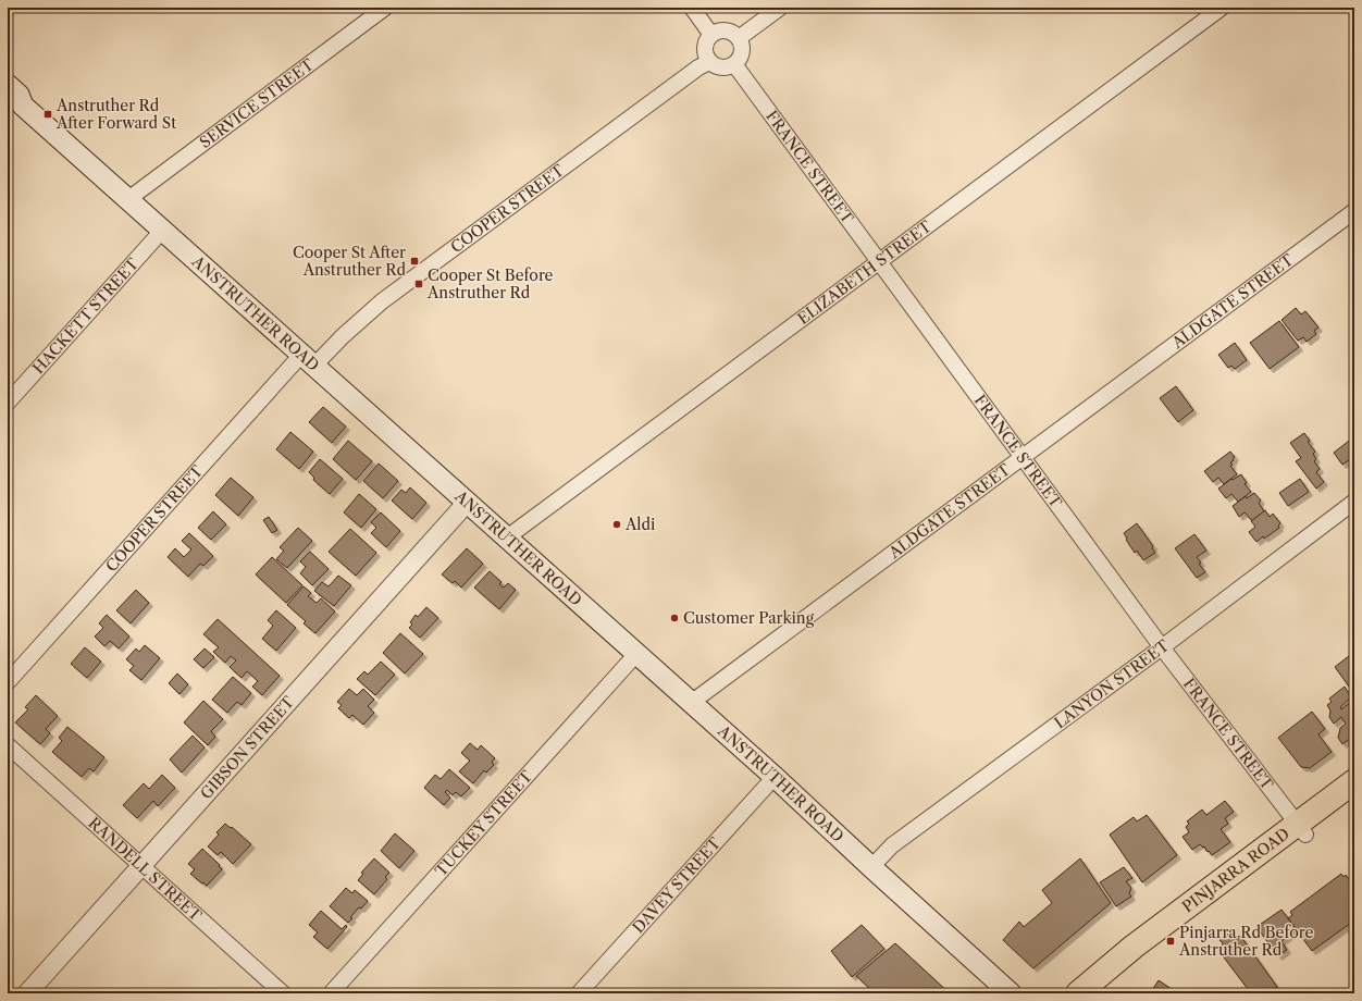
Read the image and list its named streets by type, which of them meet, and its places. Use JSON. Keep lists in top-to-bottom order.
{
  "streets": {
    "main road": ["ANSTRUTHER ROAD", "PINJARRA ROAD"],
    "street": [
      "SERVICE STREET",
      "FRANCE STREET",
      "COOPER STREET",
      "ELIZABETH STREET",
      "ALDGATE STREET",
      "HACKETT STREET",
      "LANYON STREET",
      "GIBSON STREET",
      "TUCKEY STREET",
      "RANDELL STREET",
      "DAVEY STREET"
    ]
  },
  "crossings": [
    ["SERVICE STREET", "ANSTRUTHER ROAD"],
    ["FRANCE STREET", "COOPER STREET"],
    ["FRANCE STREET", "ELIZABETH STREET"],
    ["FRANCE STREET", "ALDGATE STREET"],
    ["FRANCE STREET", "LANYON STREET"],
    ["FRANCE STREET", "PINJARRA ROAD"],
    ["COOPER STREET", "ANSTRUTHER ROAD"],
    ["ELIZABETH STREET", "ANSTRUTHER ROAD"],
    ["ALDGATE STREET", "ANSTRUTHER ROAD"],
    ["ANSTRUTHER ROAD", "HACKETT STREET"],
    ["ANSTRUTHER ROAD", "LANYON STREET"],
    ["ANSTRUTHER ROAD", "GIBSON STREET"],
    ["ANSTRUTHER ROAD", "TUCKEY STREET"],
    ["ANSTRUTHER ROAD", "DAVEY STREET"],
    ["GIBSON STREET", "RANDELL STREET"]
  ],
  "places": {
    "transit": [
      "Anstruther Rd After Forward St",
      "Cooper St After Anstruther Rd",
      "Cooper St Before Anstruther Rd",
      "Pinjarra Rd Before Anstruther Rd"
    ],
    "other": ["Aldi", "Customer Parking"]
  }
}
